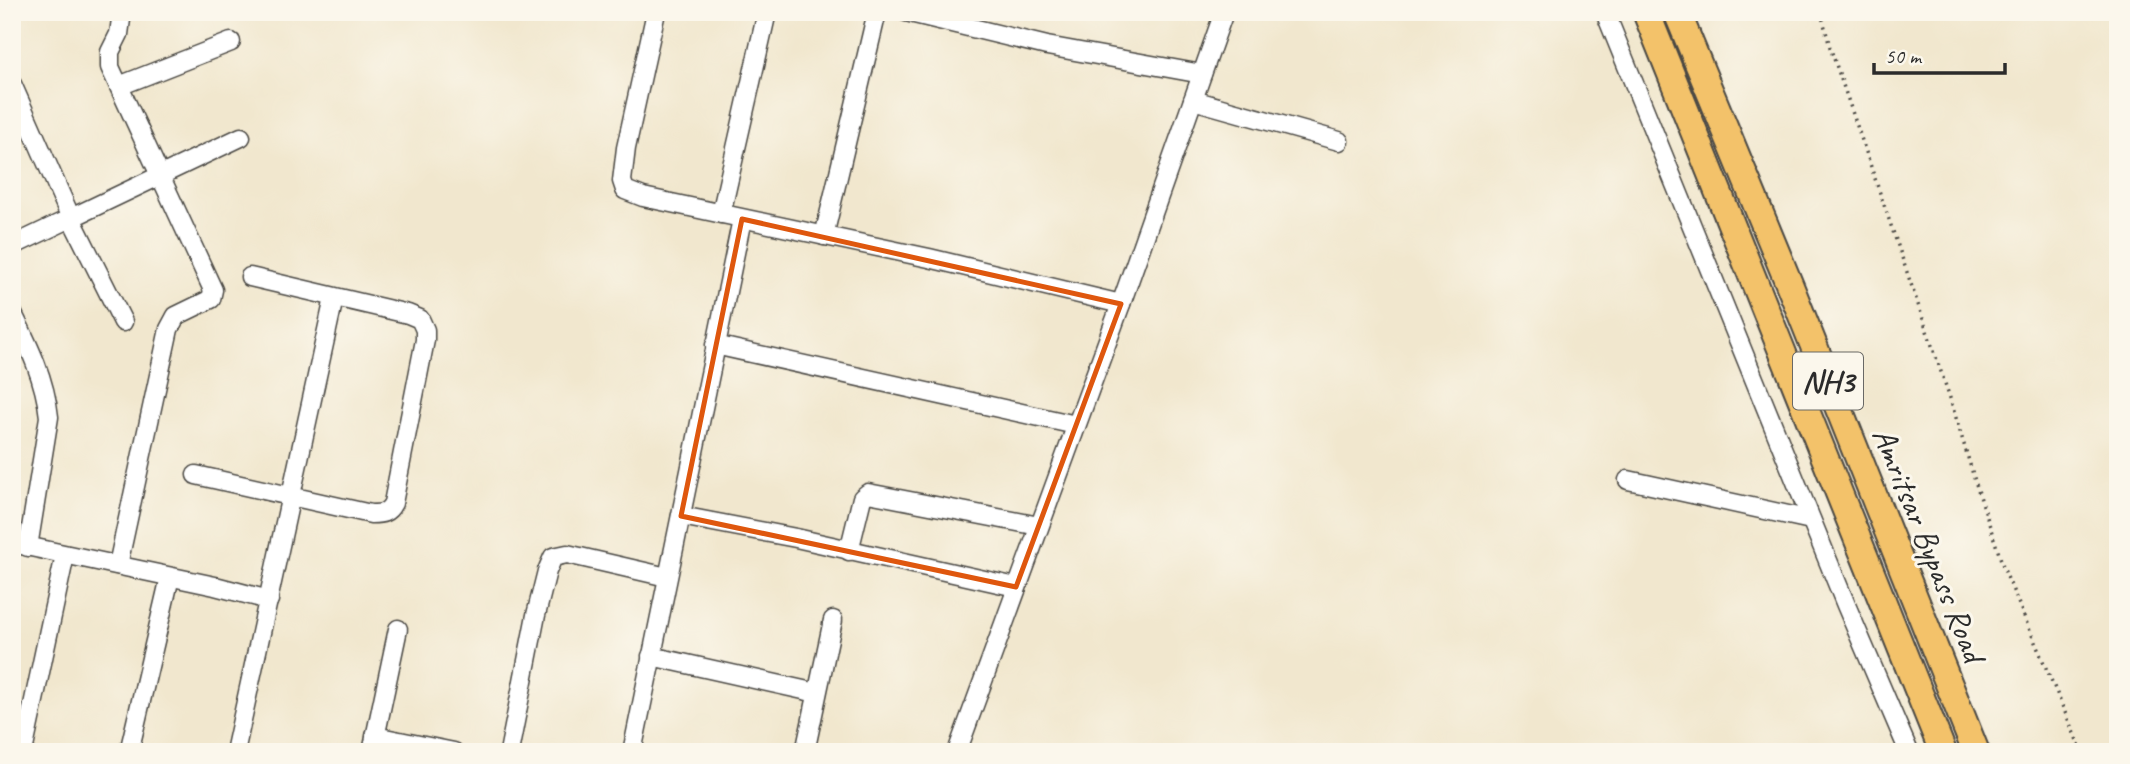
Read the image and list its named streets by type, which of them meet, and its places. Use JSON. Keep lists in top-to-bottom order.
{
  "streets": {
    "highway": ["NH3", "Amritsar Bypass Road"]
  },
  "scale_bar": "50 m"
}
